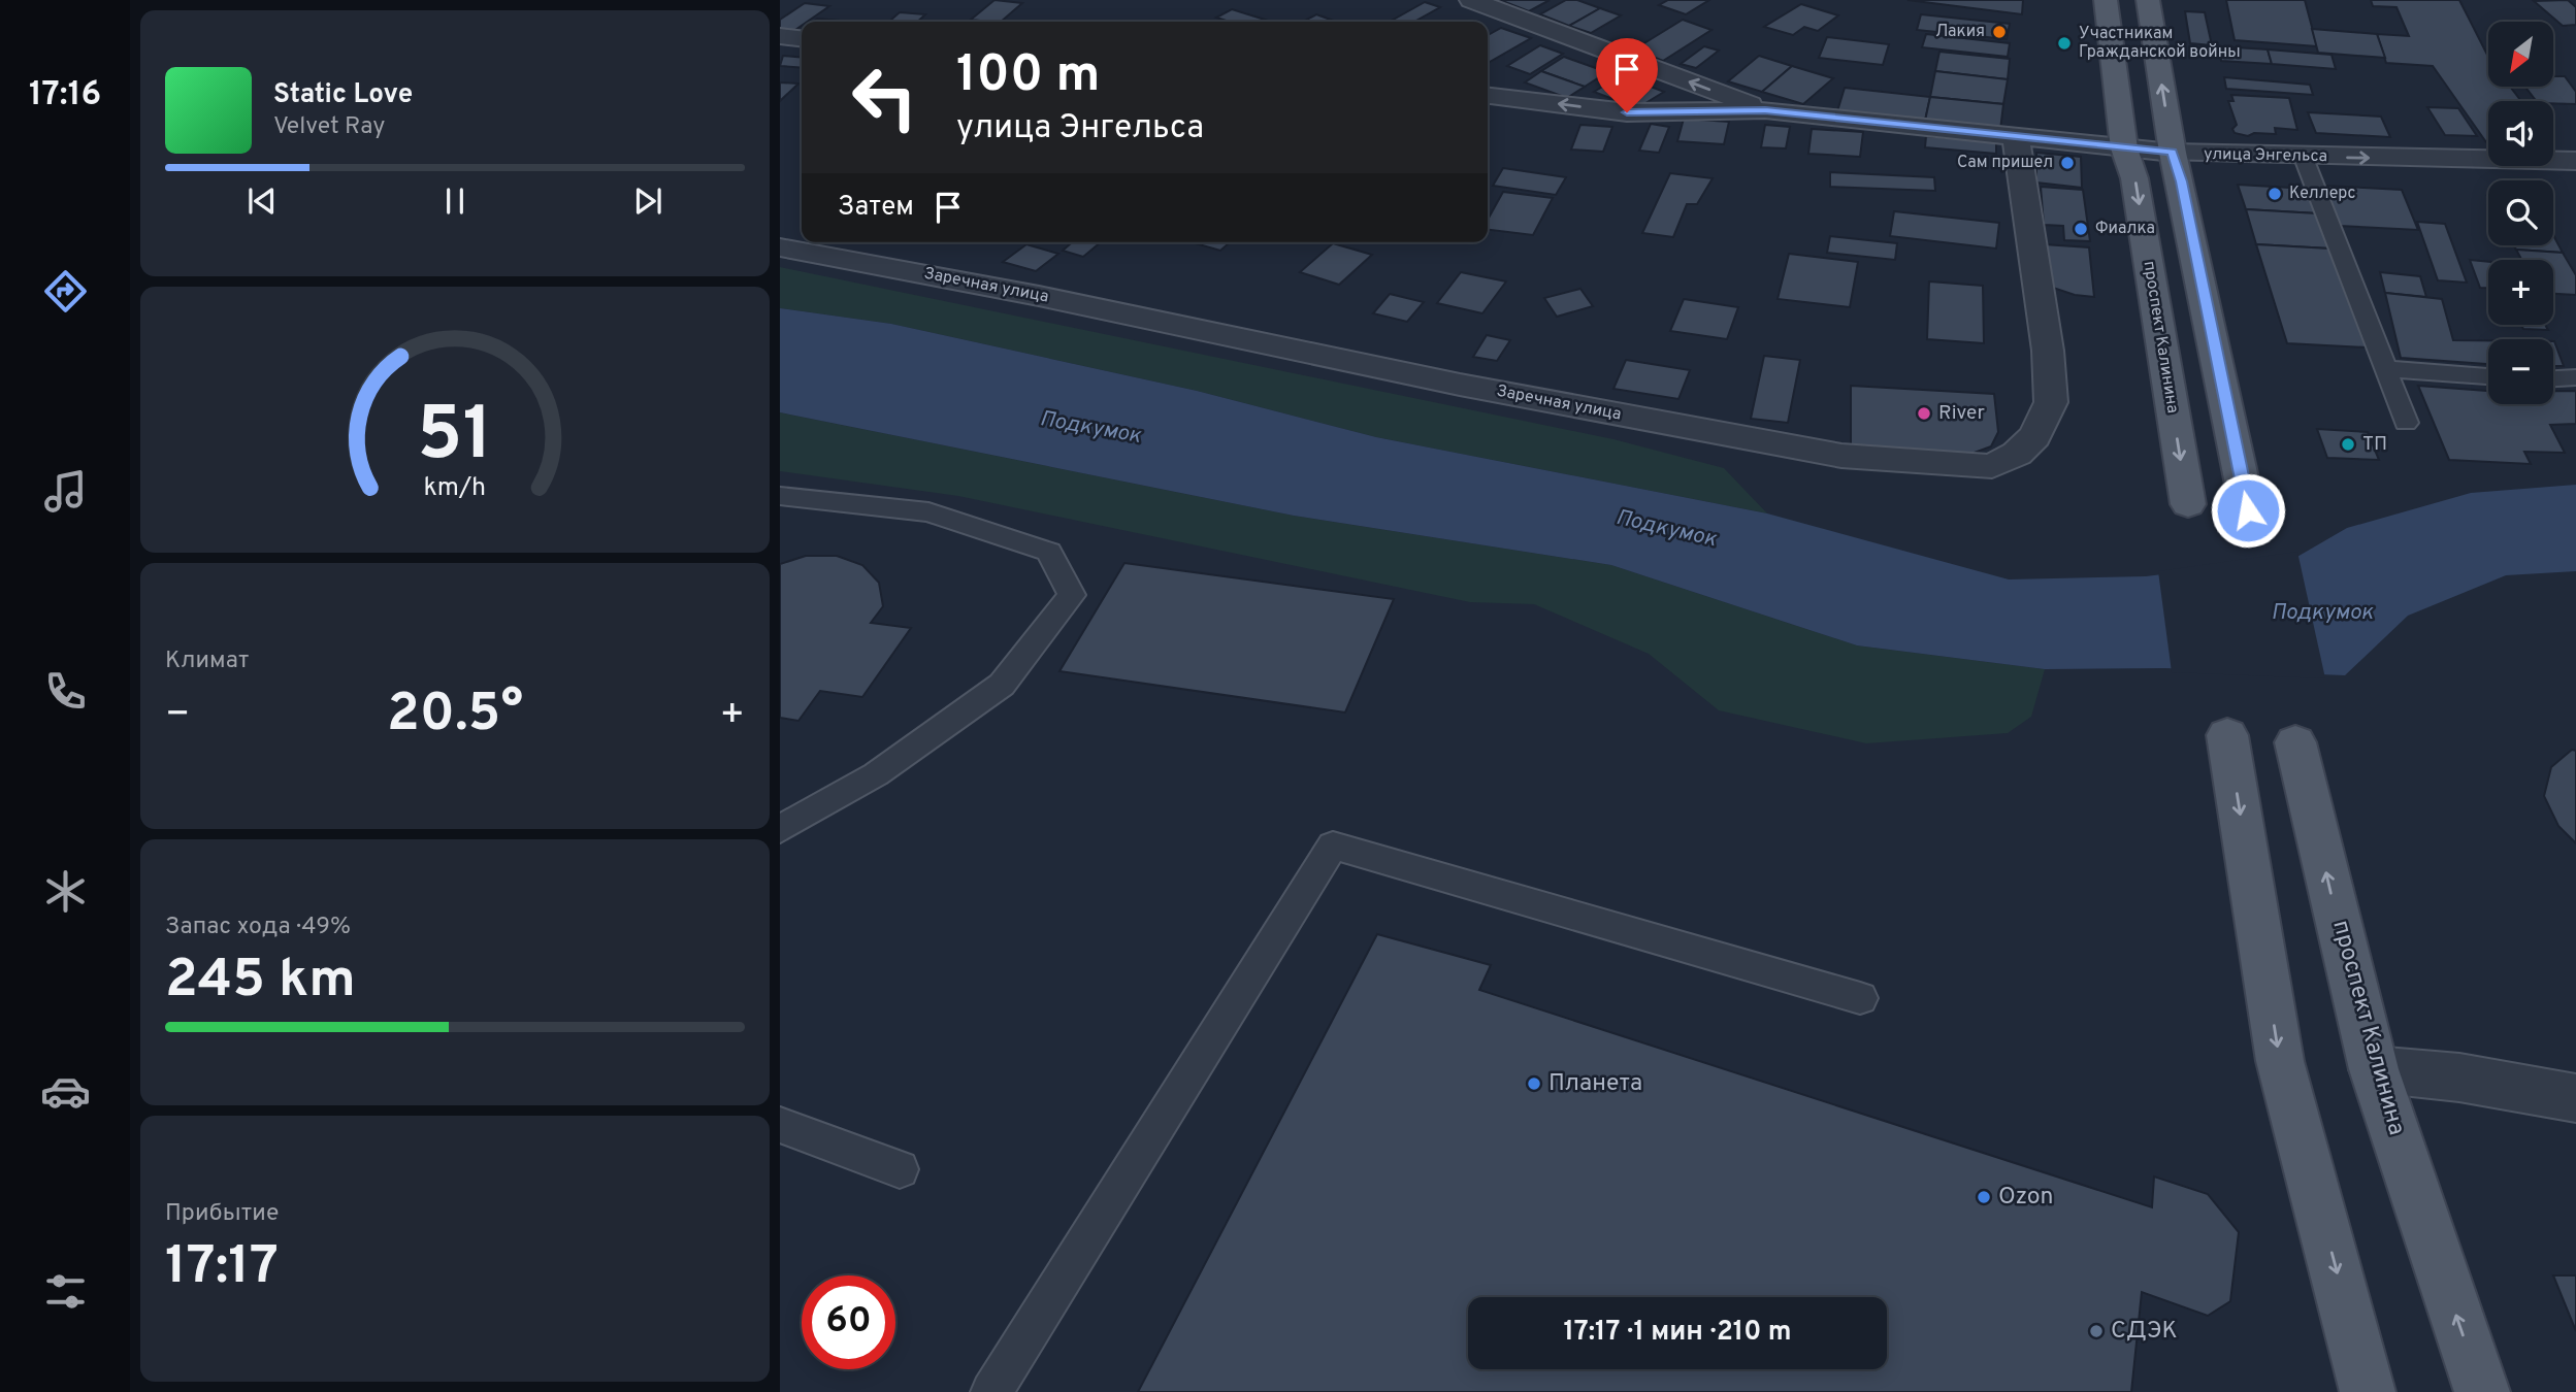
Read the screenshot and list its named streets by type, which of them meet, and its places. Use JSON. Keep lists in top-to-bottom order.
{
  "streets": {
    "main road": ["проспект Калинина"],
    "street": ["улица Энгельса", "Заречная улица"]
  },
  "crossings": [
    ["улица Энгельса", "Заречная улица"],
    ["улица Энгельса", "проспект Калинина"]
  ],
  "water": ["Подкумок"],
  "places": [
    "Лакия",
    "Участникам Гражданской войны",
    "Сам пришел",
    "Келлерс",
    "Фиалка",
    "River",
    "ТП",
    "Планета",
    "Ozon",
    "СДЭК"
  ],
  "north": "bottom left",
  "page": {
    "tabs": "17:16",
    "map_buttons": ["+", "−"],
    "turn": ["100 m", "улица Энгельса"],
    "song": ["Static Love", "Velvet Ray"],
    "then": "Затем",
    "tile": [
      "Климат",
      ["Запас хода · 49%", "245 km"],
      ["Прибытие", "17:17"]
    ],
    "heat": ["−", "20.5°", "+"],
    "limit": "60",
    "trip": "17:17 · 1 мин · 210 m",
    "gauge": ["51", "km/h"]
  }
}
